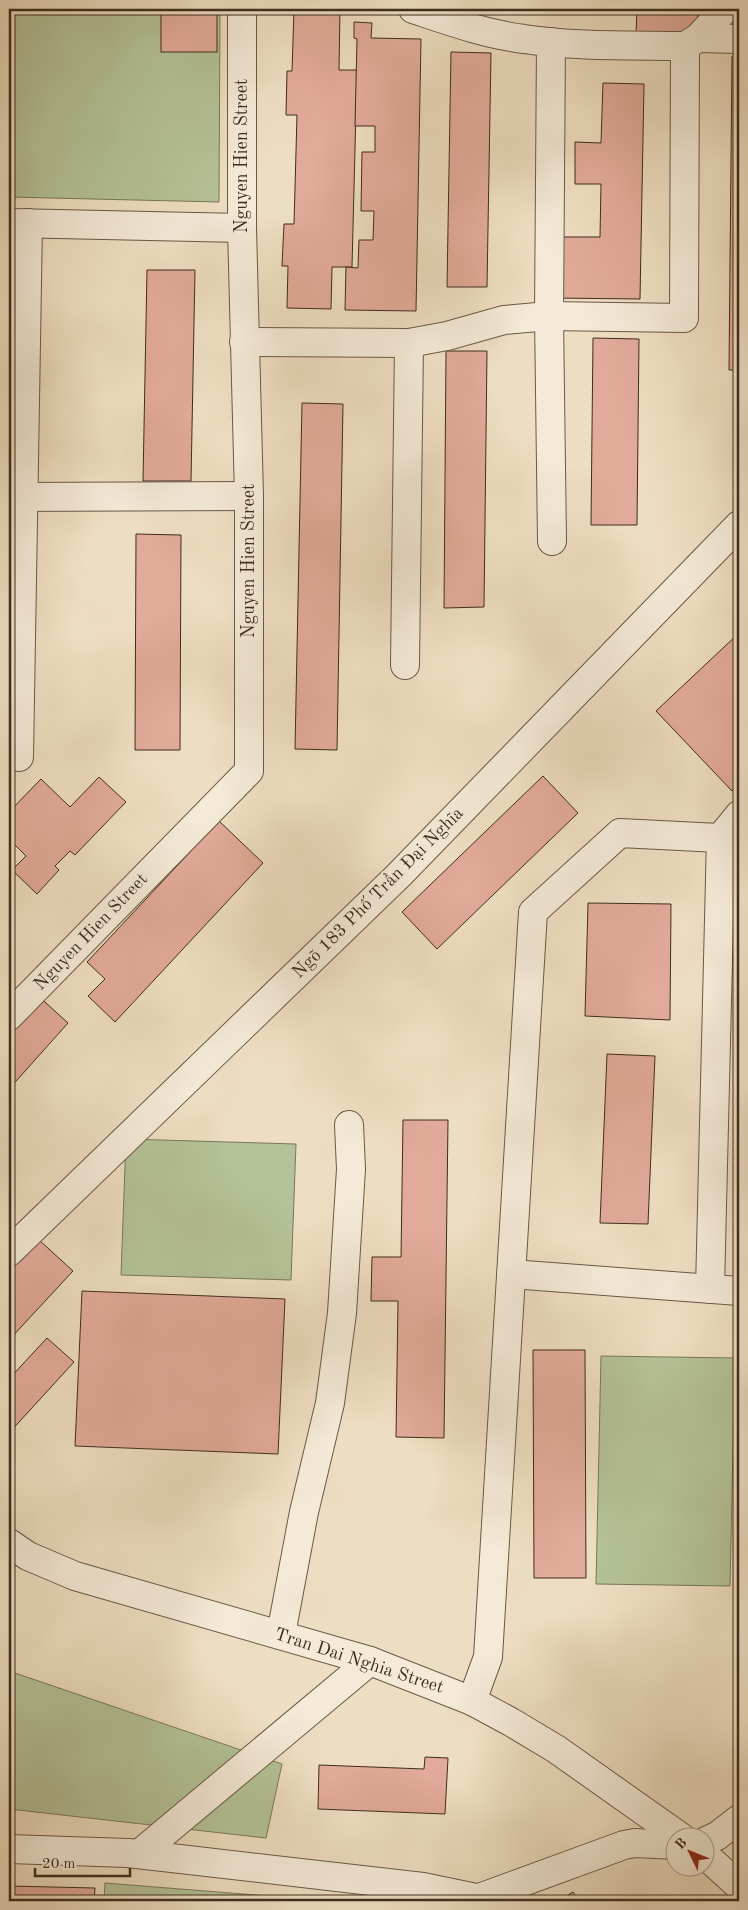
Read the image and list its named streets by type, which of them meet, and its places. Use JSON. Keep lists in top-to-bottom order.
{
  "streets": {
    "street": ["Nguyen Hien Street", "Ngõ 183 Phố Trần Đại Nghĩa", "Tran Dai Nghia Street"]
  },
  "scale_bar": "20 m",
  "north": "top left"
}
